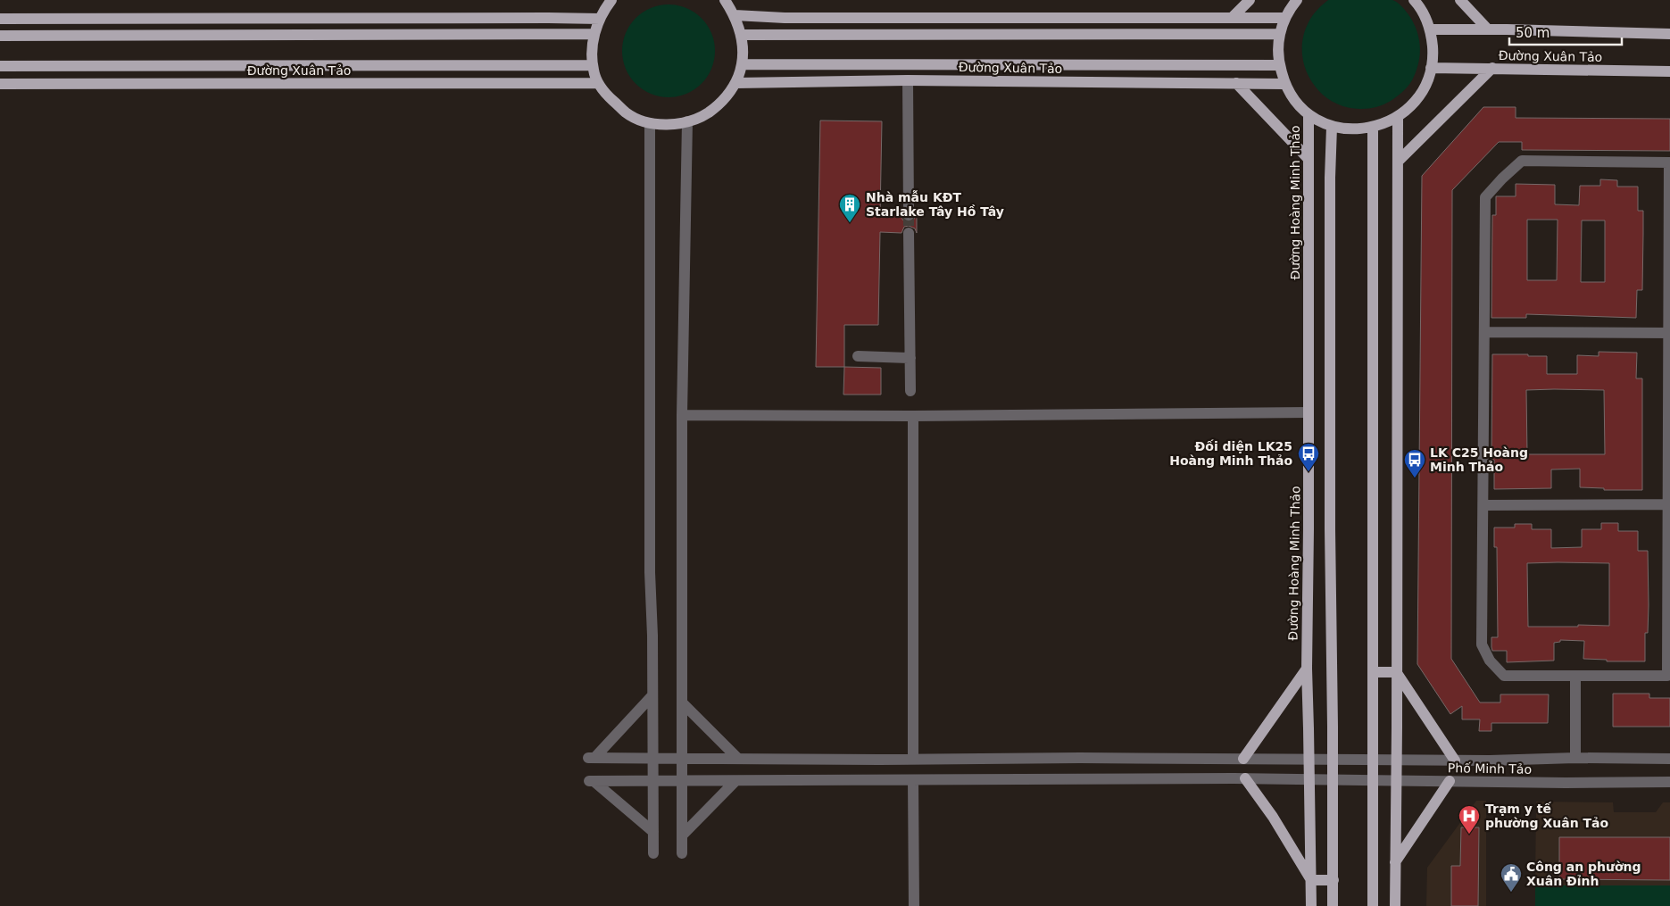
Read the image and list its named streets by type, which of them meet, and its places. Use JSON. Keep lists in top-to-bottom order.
{
  "streets": {
    "main road": ["Đường Xuân Tảo", "Đường Hoàng Minh Thảo"],
    "street": ["Phố Minh Tảo"]
  },
  "crossings": [
    ["Đường Hoàng Minh Thảo", "Phố Minh Tảo"]
  ],
  "places": {
    "building": ["Nhà mẫu KĐT Starlake Tây Hồ Tây"],
    "bus stop": ["Đối diện LK25 Hoàng Minh Thảo", "LK C25 Hoàng Minh Thảo"],
    "hospital": ["Trạm y tế phường Xuân Tảo"],
    "public building": ["Công an phường Xuân Đỉnh"]
  },
  "scale_bar": "50 m"
}
